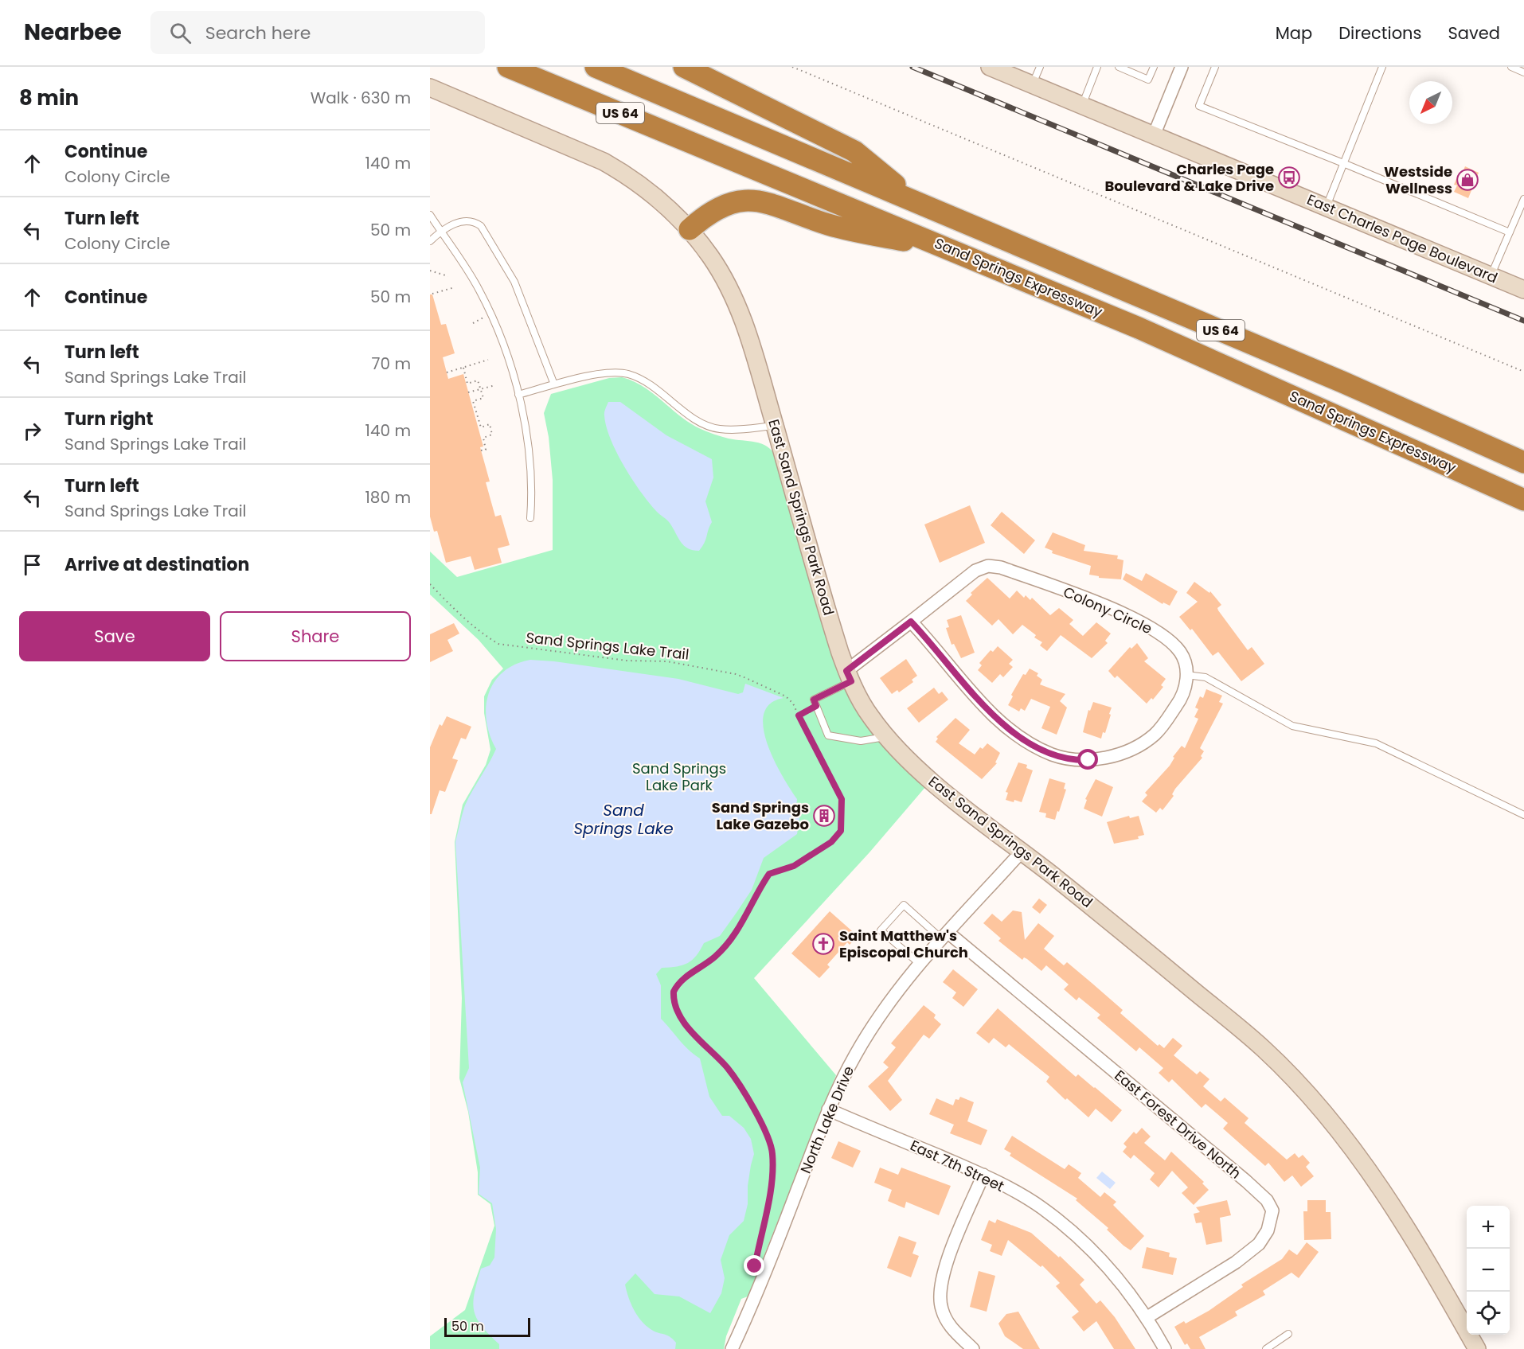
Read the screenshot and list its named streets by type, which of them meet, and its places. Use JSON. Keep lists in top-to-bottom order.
{
  "streets": {
    "highway": ["US 64", "Sand Springs Expressway"],
    "street": [
      "East Charles Page Boulevard",
      "East Sand Springs Park Road",
      "Colony Circle",
      "North Lake Drive",
      "East Forest Drive North",
      "East 7th Street"
    ],
    "path": ["Sand Springs Lake Trail"]
  },
  "crossings": [
    ["East Sand Springs Park Road", "Colony Circle"],
    ["East Sand Springs Park Road", "North Lake Drive"],
    ["North Lake Drive", "East Forest Drive North"],
    ["North Lake Drive", "East 7th Street"],
    ["East Forest Drive North", "East 7th Street"]
  ],
  "water": ["Sand Springs Lake"],
  "parks": ["Sand Springs Lake Park"],
  "places": {
    "bus stop": ["Charles Page Boulevard & Lake Drive"],
    "shop": ["Westside Wellness"],
    "building": ["Sand Springs Lake Gazebo"],
    "church": ["Saint Matthew's Episcopal Church"]
  },
  "scale_bar": "50 m",
  "north": "bottom left",
  "page": {
    "header": "Nearbee",
    "search": "Search here",
    "nav": ["Map", "Directions", "Saved"],
    "heading": ["8 min", "Walk · 630 m"],
    "list": [
      ["Continue", "Colony Circle", "140 m"],
      ["Turn left", "Colony Circle", "50 m"],
      ["Continue", "50 m"],
      ["Turn left", "Sand Springs Lake Trail", "70 m"],
      ["Turn right", "Sand Springs Lake Trail", "140 m"],
      ["Turn left", "Sand Springs Lake Trail", "180 m"],
      "Arrive at destination"
    ],
    "buttons": ["Save", "Share"],
    "map_buttons": ["+", "−"],
    "scale": "50 m"
  }
}
